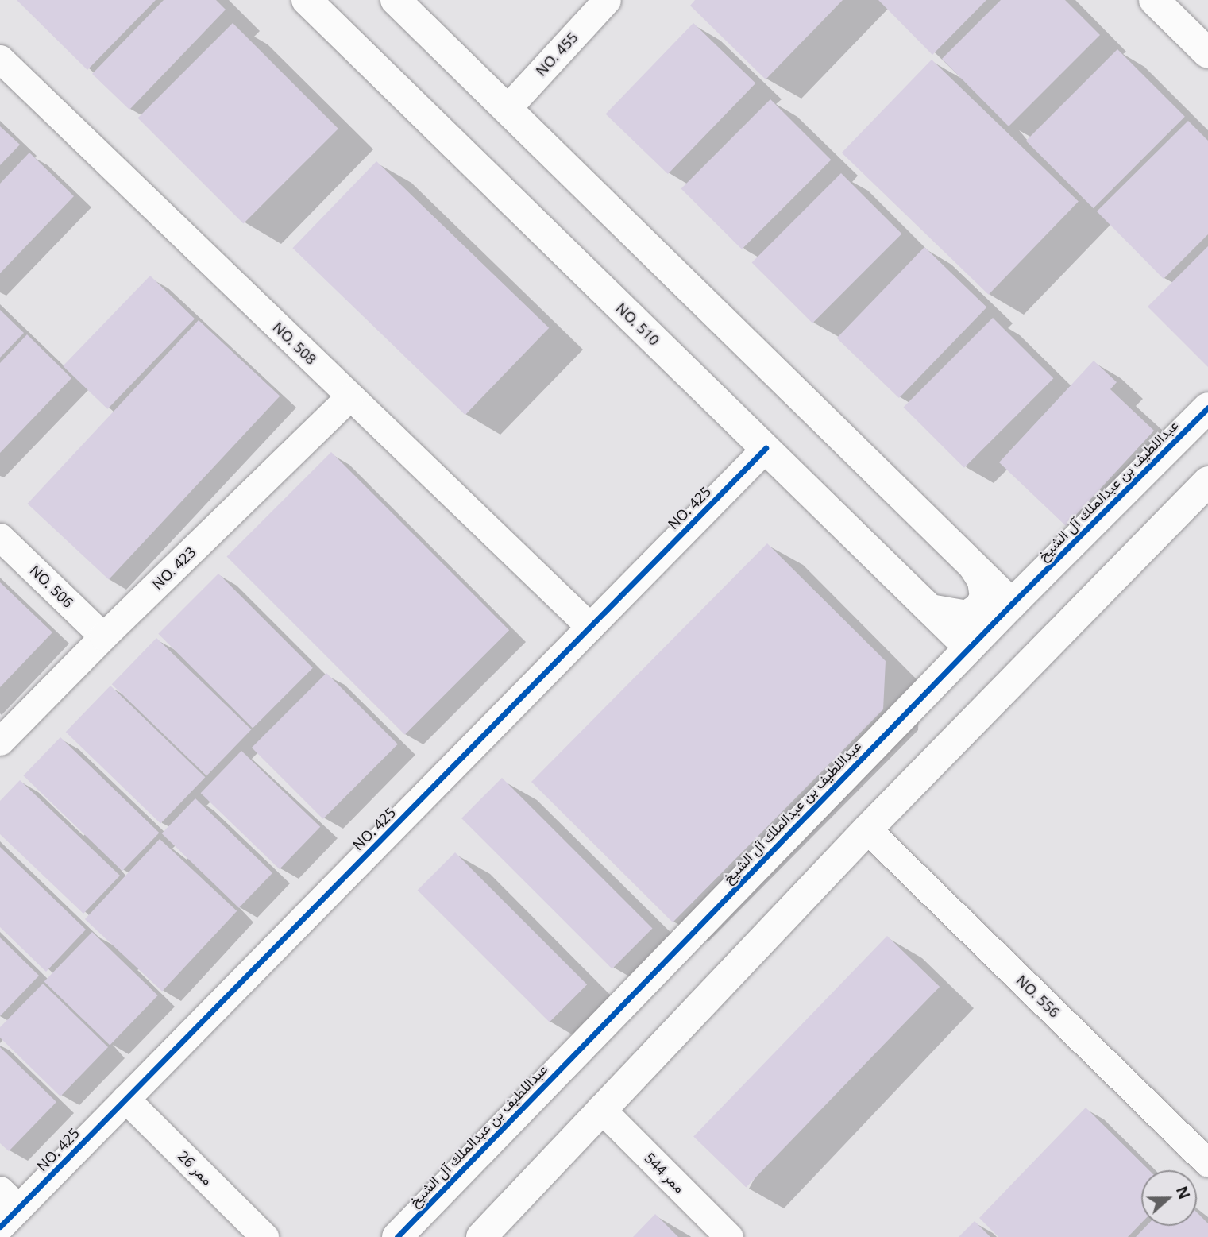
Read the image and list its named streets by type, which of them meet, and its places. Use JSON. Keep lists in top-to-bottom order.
{
  "streets": {
    "street": [
      "NO. 455",
      "NO. 510",
      "NO. 508",
      "عبداللطيف بن عبدالملك آل الشيخ",
      "NO. 425",
      "NO. 423",
      "NO. 506",
      "NO. 556",
      "ممر 26",
      "ممر 544"
    ]
  },
  "crossings": [
    ["NO. 510", "عبداللطيف بن عبدالملك آل الشيخ"],
    ["NO. 510", "NO. 425"],
    ["NO. 508", "NO. 425"],
    ["NO. 508", "NO. 423"],
    ["NO. 425", "ممر 26"],
    ["NO. 423", "NO. 506"]
  ],
  "north": "right"
}
